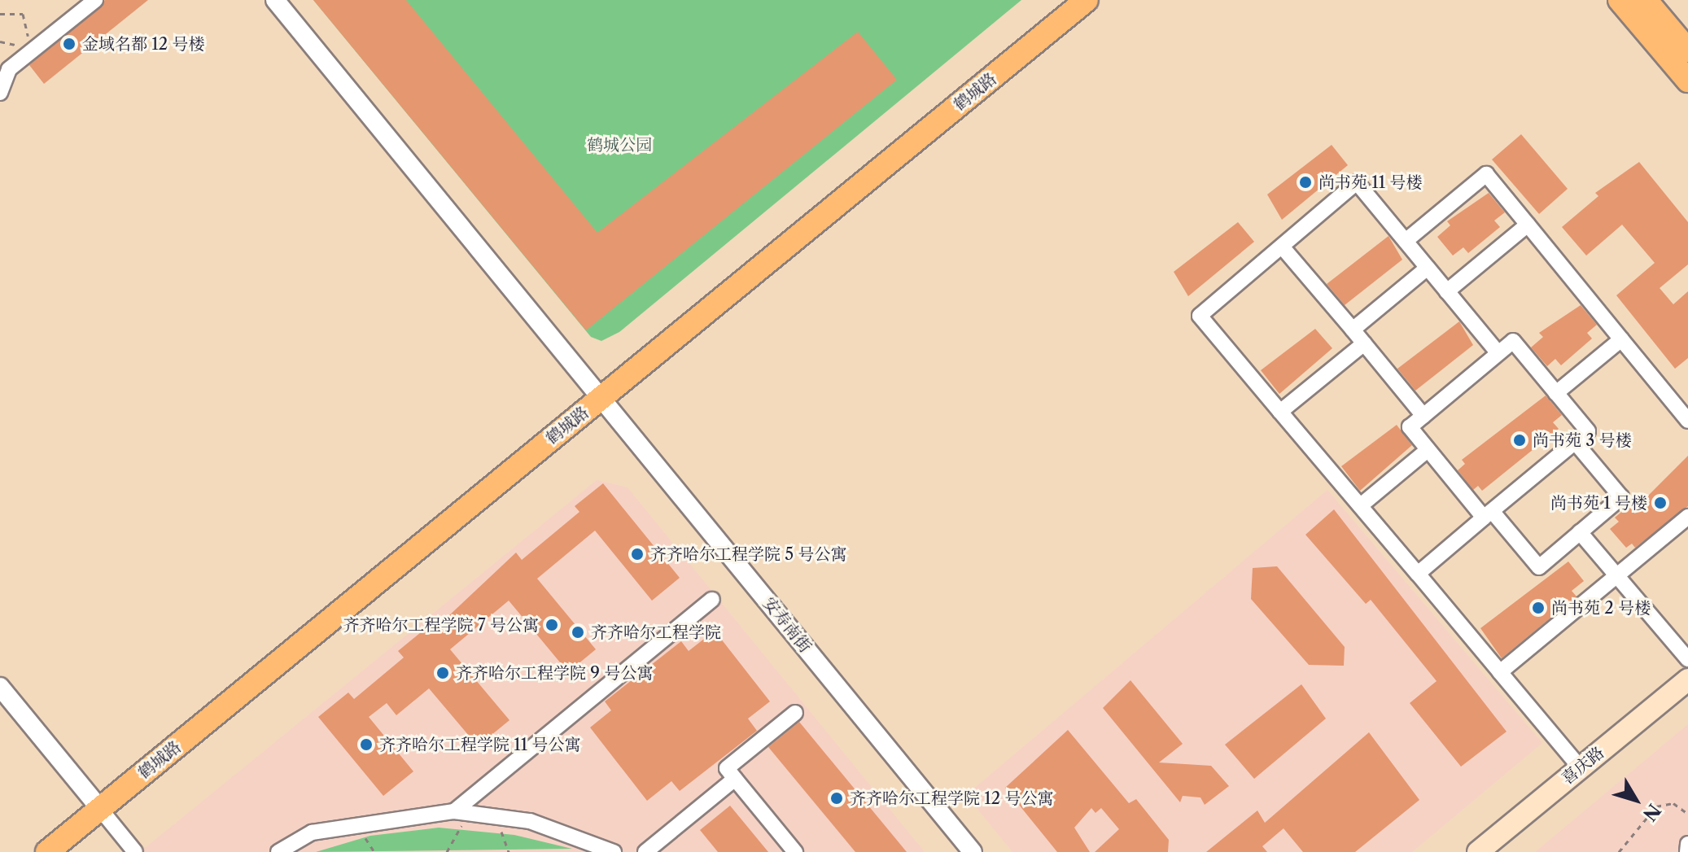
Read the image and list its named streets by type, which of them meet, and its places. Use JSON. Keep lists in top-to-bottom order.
{
  "streets": {
    "main road": ["鹤城路", "喜庆路"],
    "street": ["安寿南街"]
  },
  "crossings": [
    ["鹤城路", "安寿南街"]
  ],
  "parks": ["鹤城公园"],
  "places": [
    "金域名都 12 号楼",
    "尚书苑 11 号楼",
    "尚书苑 3 号楼",
    "尚书苑 1 号楼",
    "齐齐哈尔工程学院 5 号公寓",
    "尚书苑 2 号楼",
    "齐齐哈尔工程学院 7 号公寓",
    "齐齐哈尔工程学院",
    "齐齐哈尔工程学院 9 号公寓",
    "齐齐哈尔工程学院 11 号公寓",
    "齐齐哈尔工程学院 12 号公寓"
  ],
  "north": "bottom right"
}
